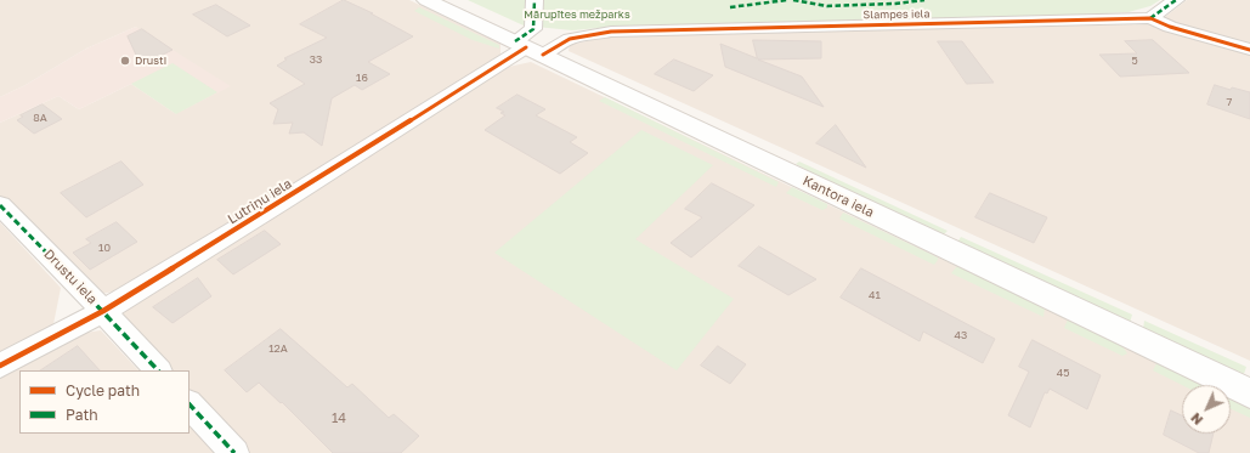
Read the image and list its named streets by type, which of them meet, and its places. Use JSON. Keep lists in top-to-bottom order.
{
  "streets": {
    "main road": ["Kantora iela"],
    "street": ["Slampes iela", "Lutriņu iela", "Drustu iela"]
  },
  "crossings": [
    ["Slampes iela", "Kantora iela"],
    ["Slampes iela", "Lutriņu iela"],
    ["Kantora iela", "Lutriņu iela"],
    ["Lutriņu iela", "Drustu iela"]
  ],
  "parks": ["Mārupītes mežparks"],
  "places": ["Drusti"],
  "house_numbers": [
    "33",
    "5",
    "16",
    "7",
    "8A",
    "10",
    "41",
    "43",
    "12A",
    "45",
    "14"
  ],
  "legend": ["Cycle path", "Path"],
  "north": "bottom left"
}
